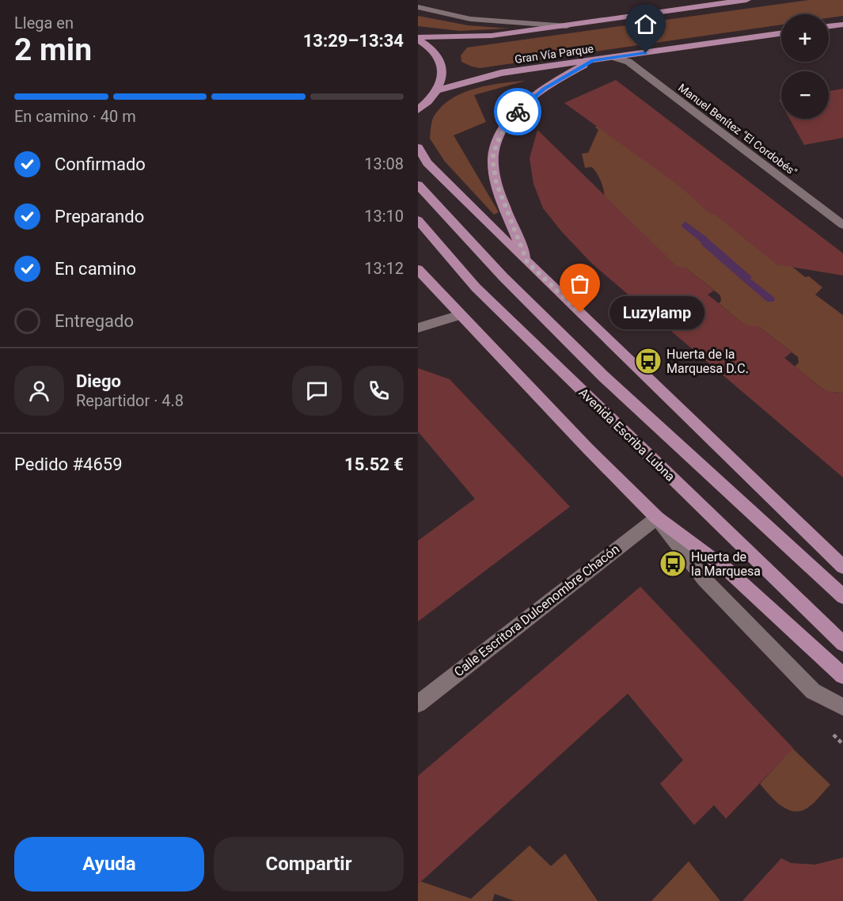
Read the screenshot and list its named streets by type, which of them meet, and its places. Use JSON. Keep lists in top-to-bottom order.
{
  "streets": {
    "main road": ["Gran Vía Parque", "Avenida Escriba Lubna"],
    "street": ["Manuel Benítez \"El Cordobés\"", "Calle Escritora Dulcenombre Chacón"]
  },
  "crossings": [
    ["Gran Vía Parque", "Manuel Benítez \"El Cordobés\""]
  ],
  "places": {
    "other": ["Luzylamp"],
    "bus stop": ["Huerta de la Marquesa D.C.", "Huerta de la Marquesa"]
  },
  "page": {
    "heading": ["2 min", "Llega en", "13:29–13:34"],
    "panel": [
      "Diego",
      "Repartidor · 4.8",
      "Pedido #4659",
      "15.52 €"
    ],
    "map_buttons": ["+", "−"],
    "bar": "En camino · 40 m",
    "list": [
      ["Confirmado", "13:08"],
      ["Preparando", "13:10"],
      ["En camino", "13:12"],
      "Entregado"
    ],
    "bubble": "Luzylamp",
    "buttons": ["Ayuda", "Compartir"]
  }
}
